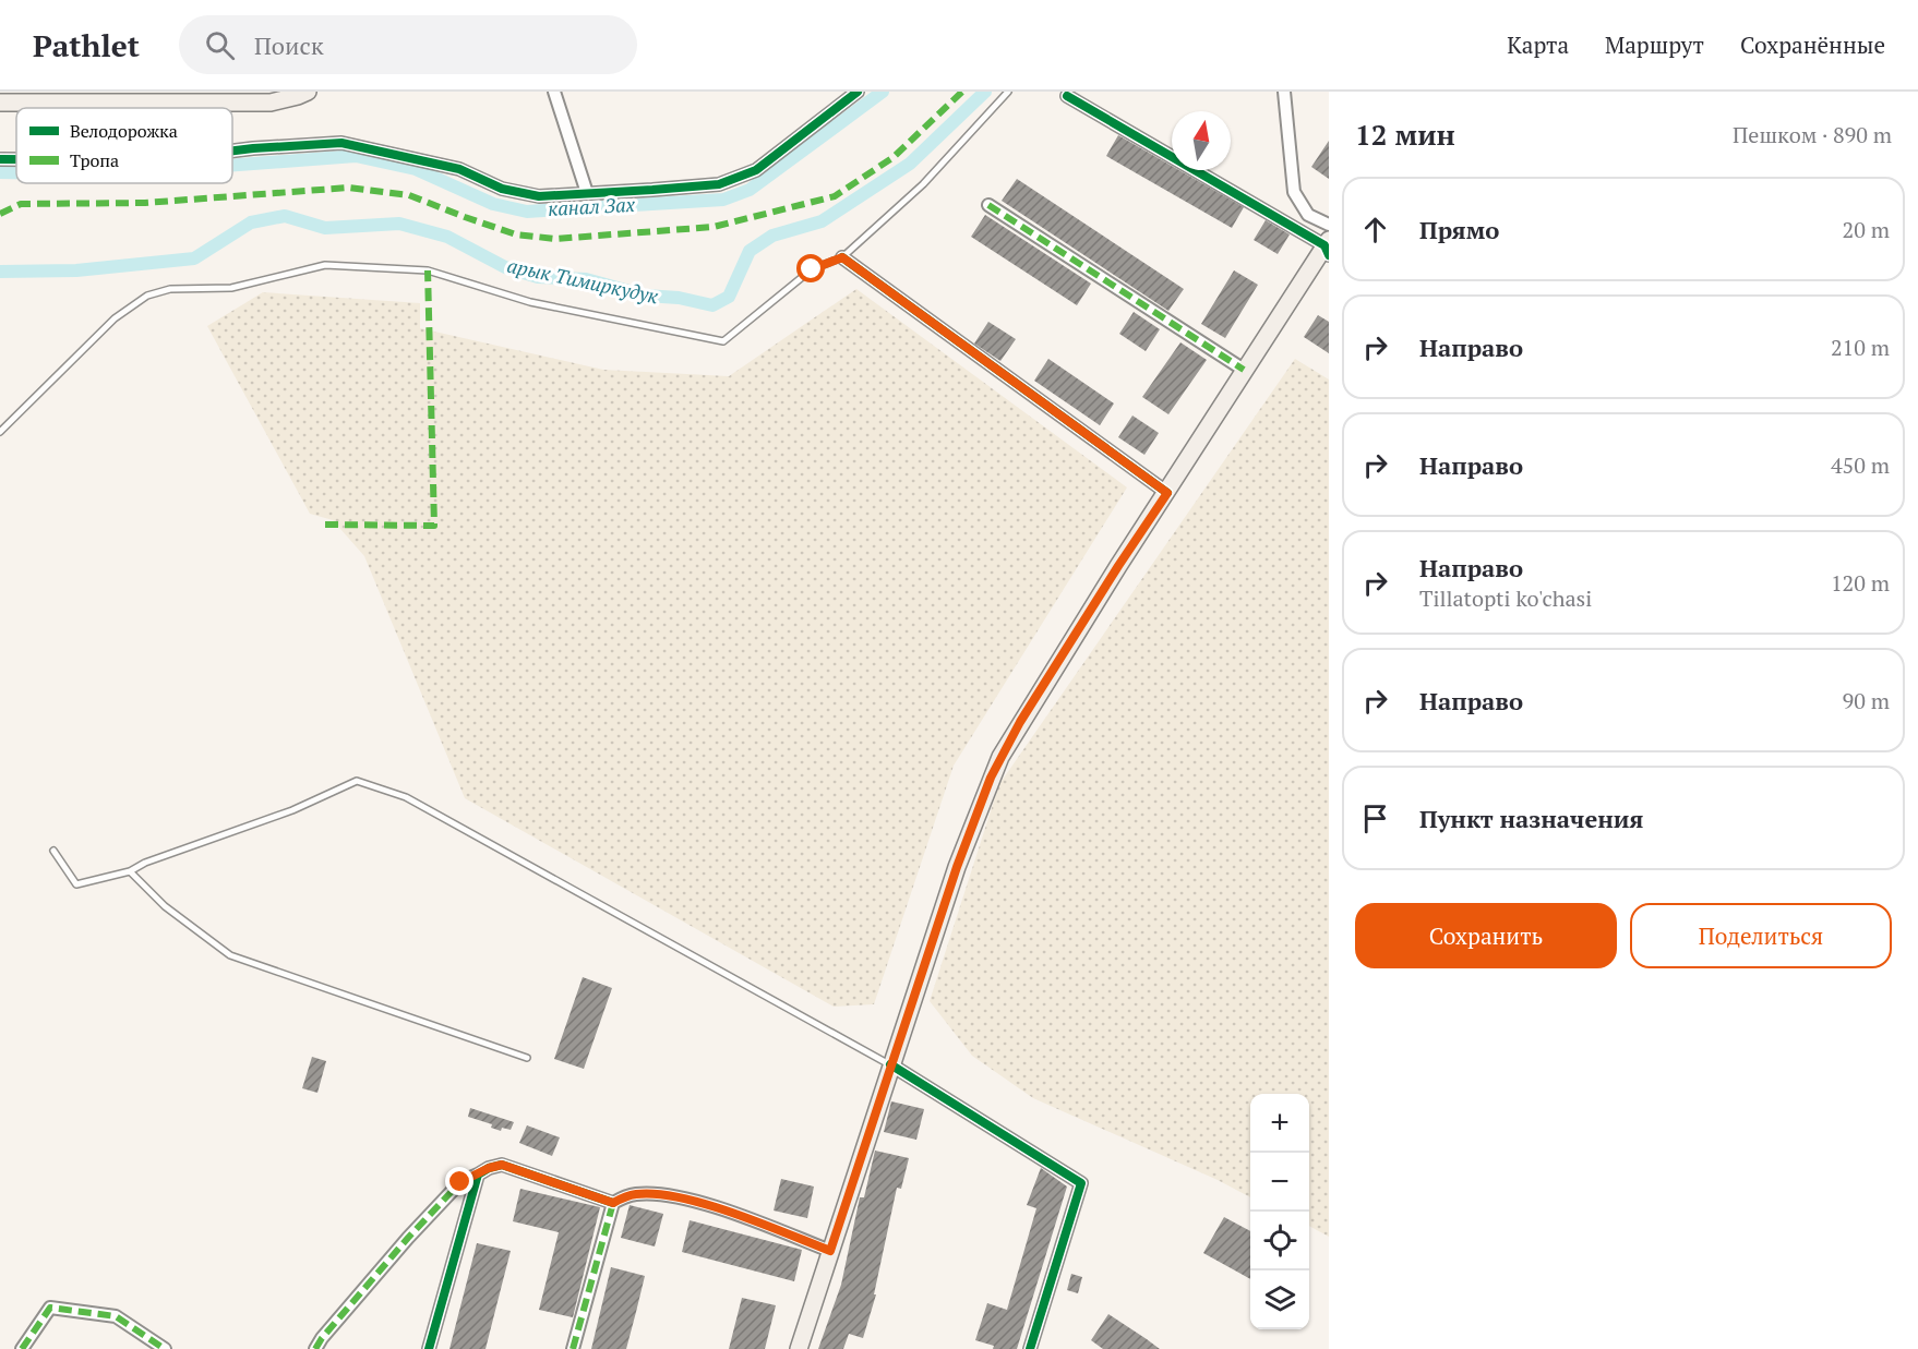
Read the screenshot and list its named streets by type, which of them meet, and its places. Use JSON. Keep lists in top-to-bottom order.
{
  "water": ["канал Зах", "арык Тимиркудук"],
  "legend": ["Велодорожка", "Тропа"],
  "north": "top",
  "page": {
    "header": "Pathlet",
    "search": "Поиск",
    "nav": ["Карта", "Маршрут", "Сохранённые"],
    "heading": ["12 мин", "Пешком · 890 m"],
    "list": [
      ["Прямо", "20 m"],
      ["Направо", "210 m"],
      ["Направо", "450 m"],
      ["Направо", "Tillatopti ko'chasi", "120 m"],
      ["Направо", "90 m"],
      "Пункт назначения"
    ],
    "buttons": ["Сохранить", "Поделиться"],
    "map_buttons": ["+", "−"]
  }
}
